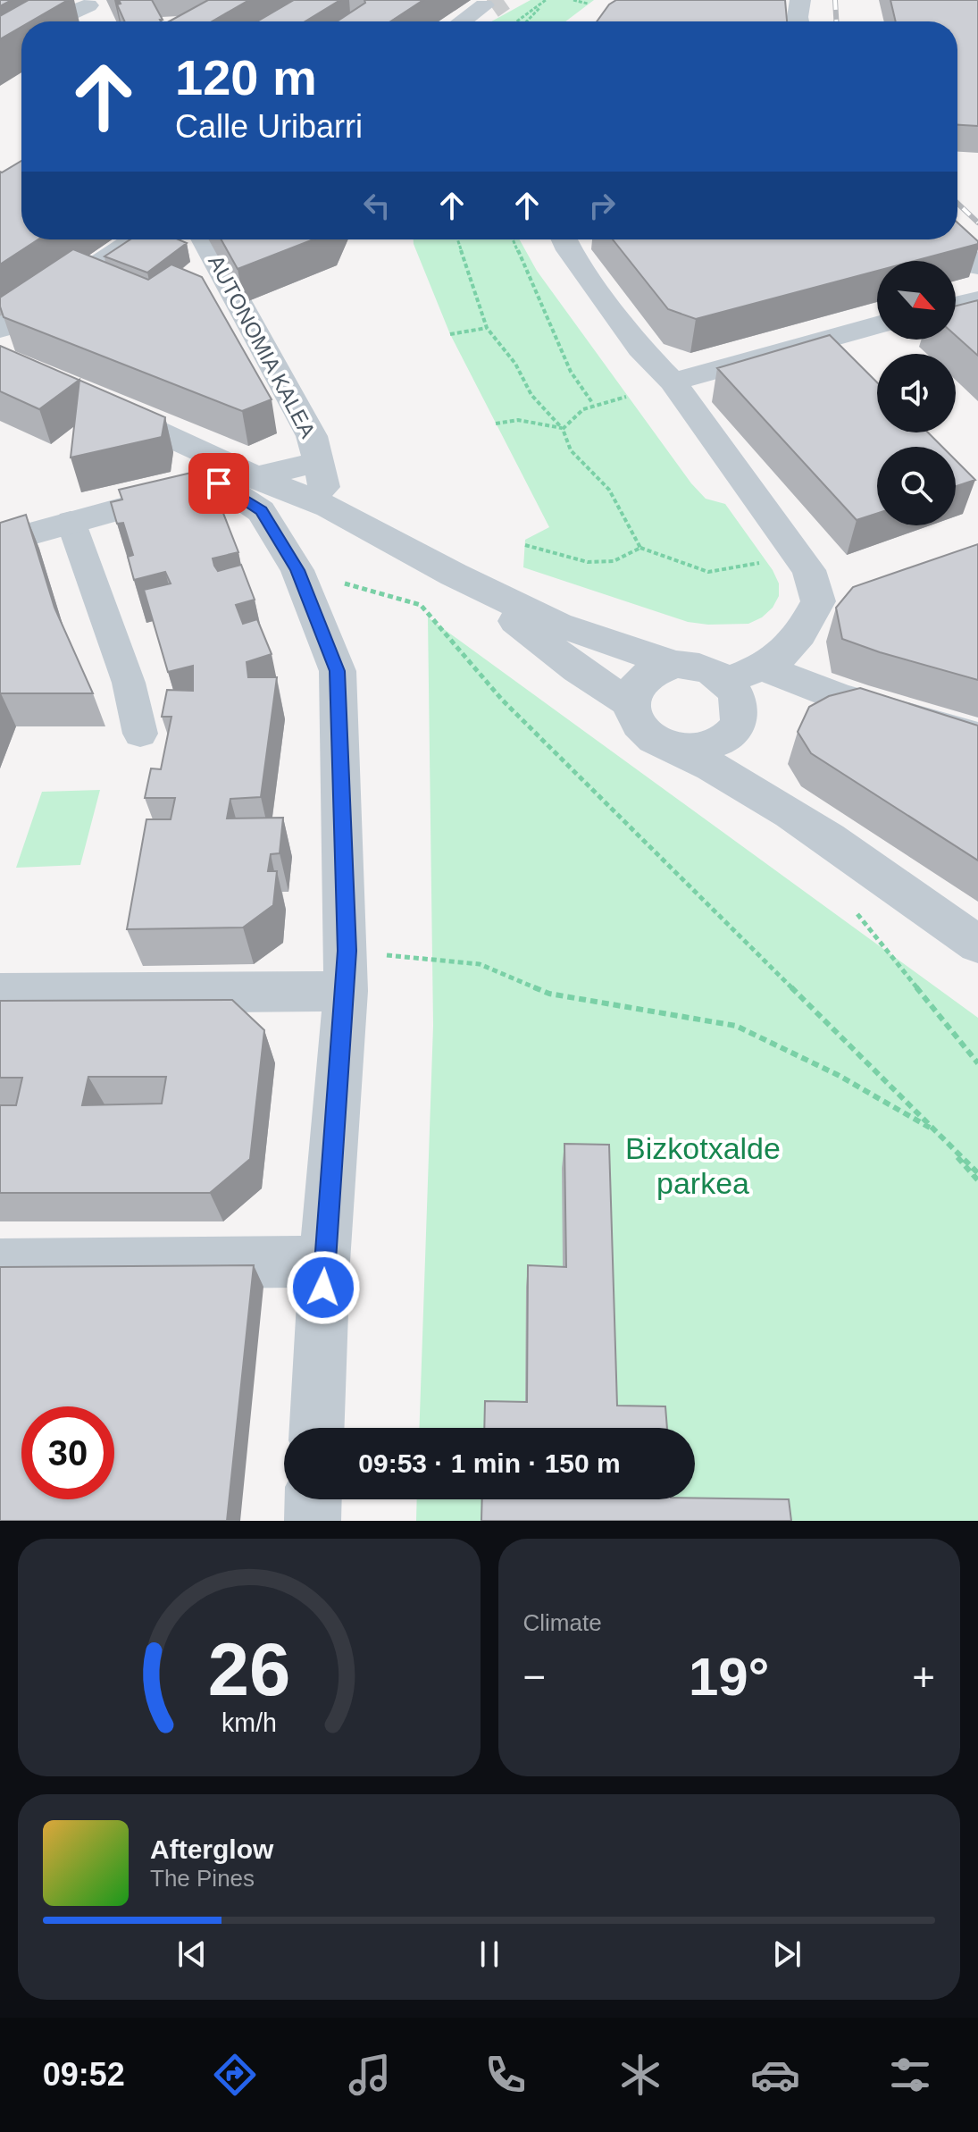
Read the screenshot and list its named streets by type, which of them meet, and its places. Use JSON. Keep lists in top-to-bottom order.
{
  "streets": {
    "street": ["AUTONOMIA KALEA"]
  },
  "parks": ["Bizkotxalde parkea"],
  "north": "bottom right",
  "page": {
    "turn": ["120 m", "Calle Uribarri"],
    "limit": "30",
    "trip": "09:53 · 1 min · 150 m",
    "tile": "Climate",
    "heat": ["−", "19°", "+"],
    "song": ["Afterglow", "The Pines"],
    "tabs": "09:52",
    "gauge": ["26", "km/h"]
  }
}
